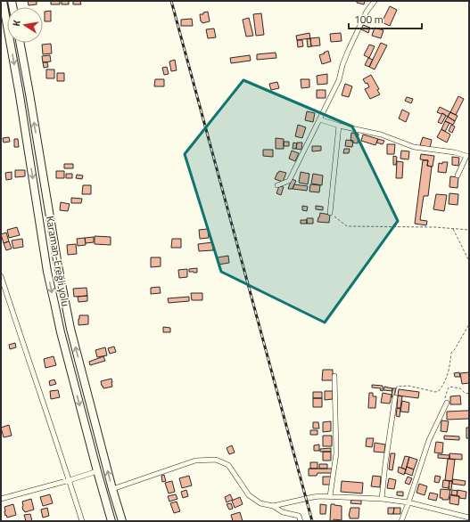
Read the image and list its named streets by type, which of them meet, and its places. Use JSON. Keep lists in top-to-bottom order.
{
  "streets": {
    "highway": ["Karaman-Ereğli yolu"]
  },
  "scale_bar": "100 m",
  "north": "left"
}
